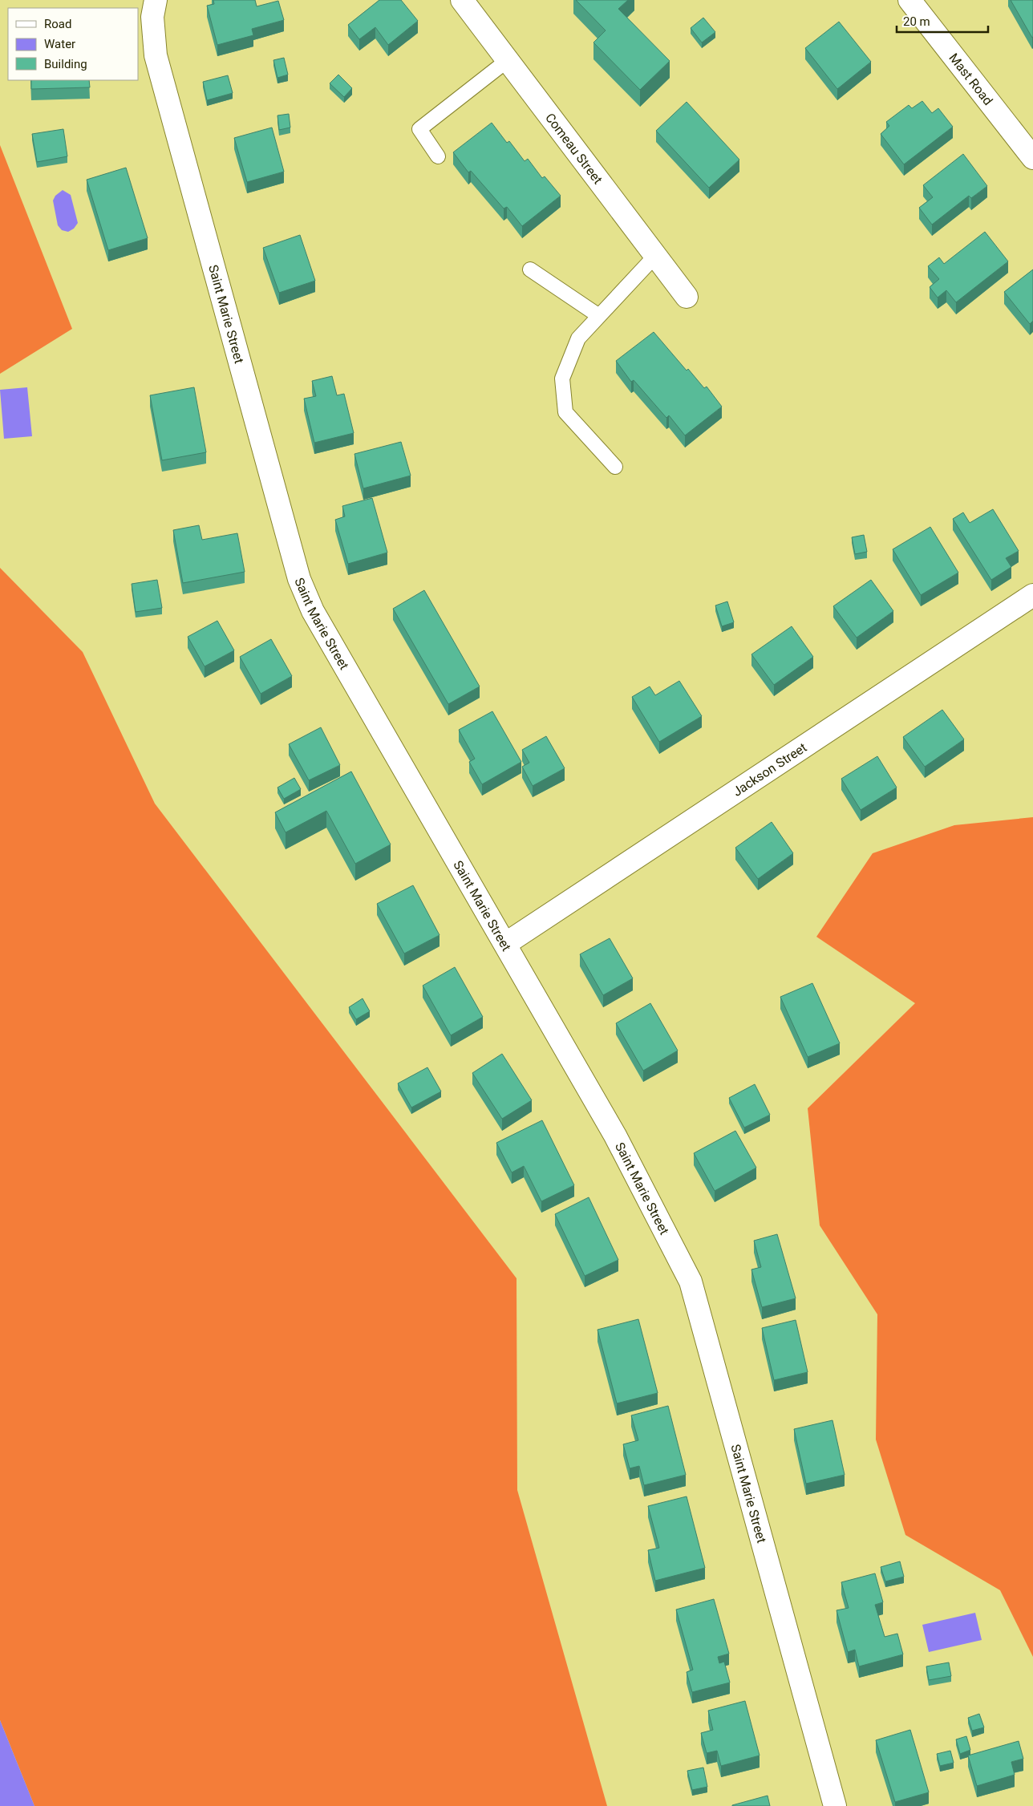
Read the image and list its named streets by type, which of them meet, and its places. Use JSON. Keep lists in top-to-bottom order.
{
  "streets": {
    "street": [
      "Mast Road",
      "Comeau Street",
      "Saint Marie Street",
      "Jackson Street"
    ]
  },
  "crossings": [
    ["Saint Marie Street", "Jackson Street"]
  ],
  "legend": ["Road", "Water", "Building"],
  "scale_bar": "20 m"
}
